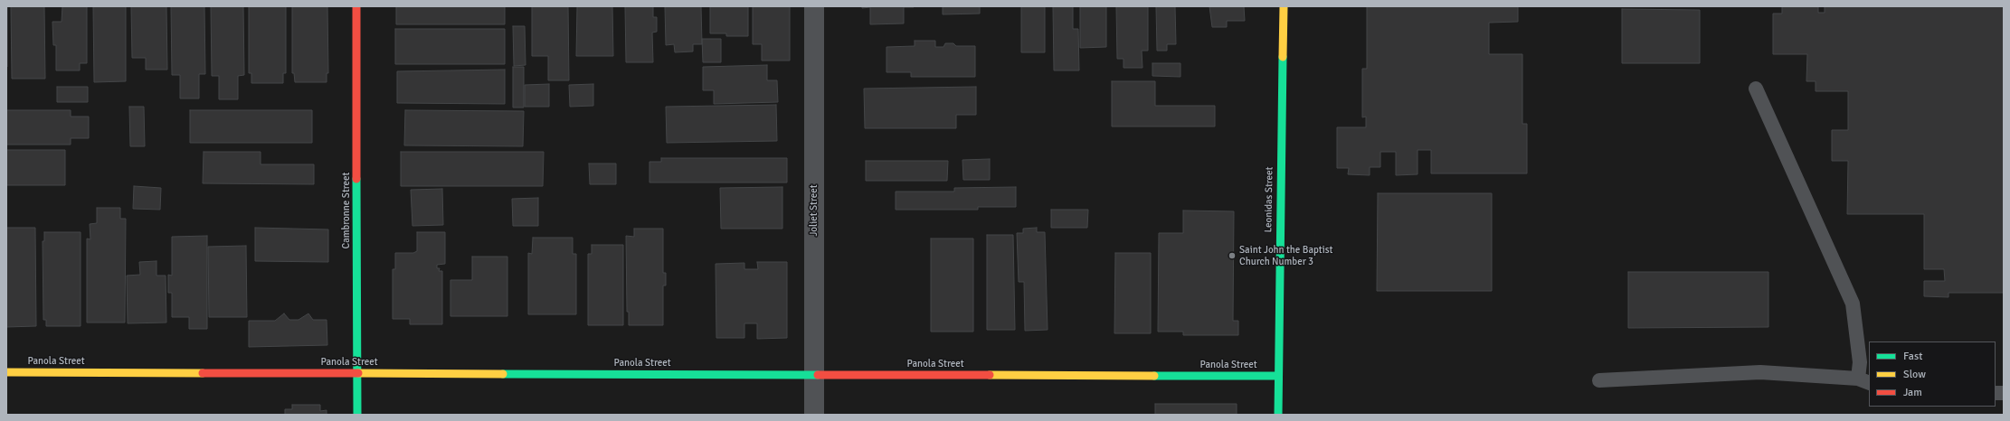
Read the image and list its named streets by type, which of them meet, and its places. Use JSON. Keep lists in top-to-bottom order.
{
  "streets": {
    "street": [
      "Leonidas Street",
      "Cambronne Street",
      "Joliet Street",
      "Panola Street"
    ]
  },
  "crossings": [
    ["Leonidas Street", "Panola Street"],
    ["Cambronne Street", "Panola Street"],
    ["Joliet Street", "Panola Street"]
  ],
  "places": ["Saint John the Baptist Church Number 3"],
  "legend": ["Fast", "Slow", "Jam"]
}
